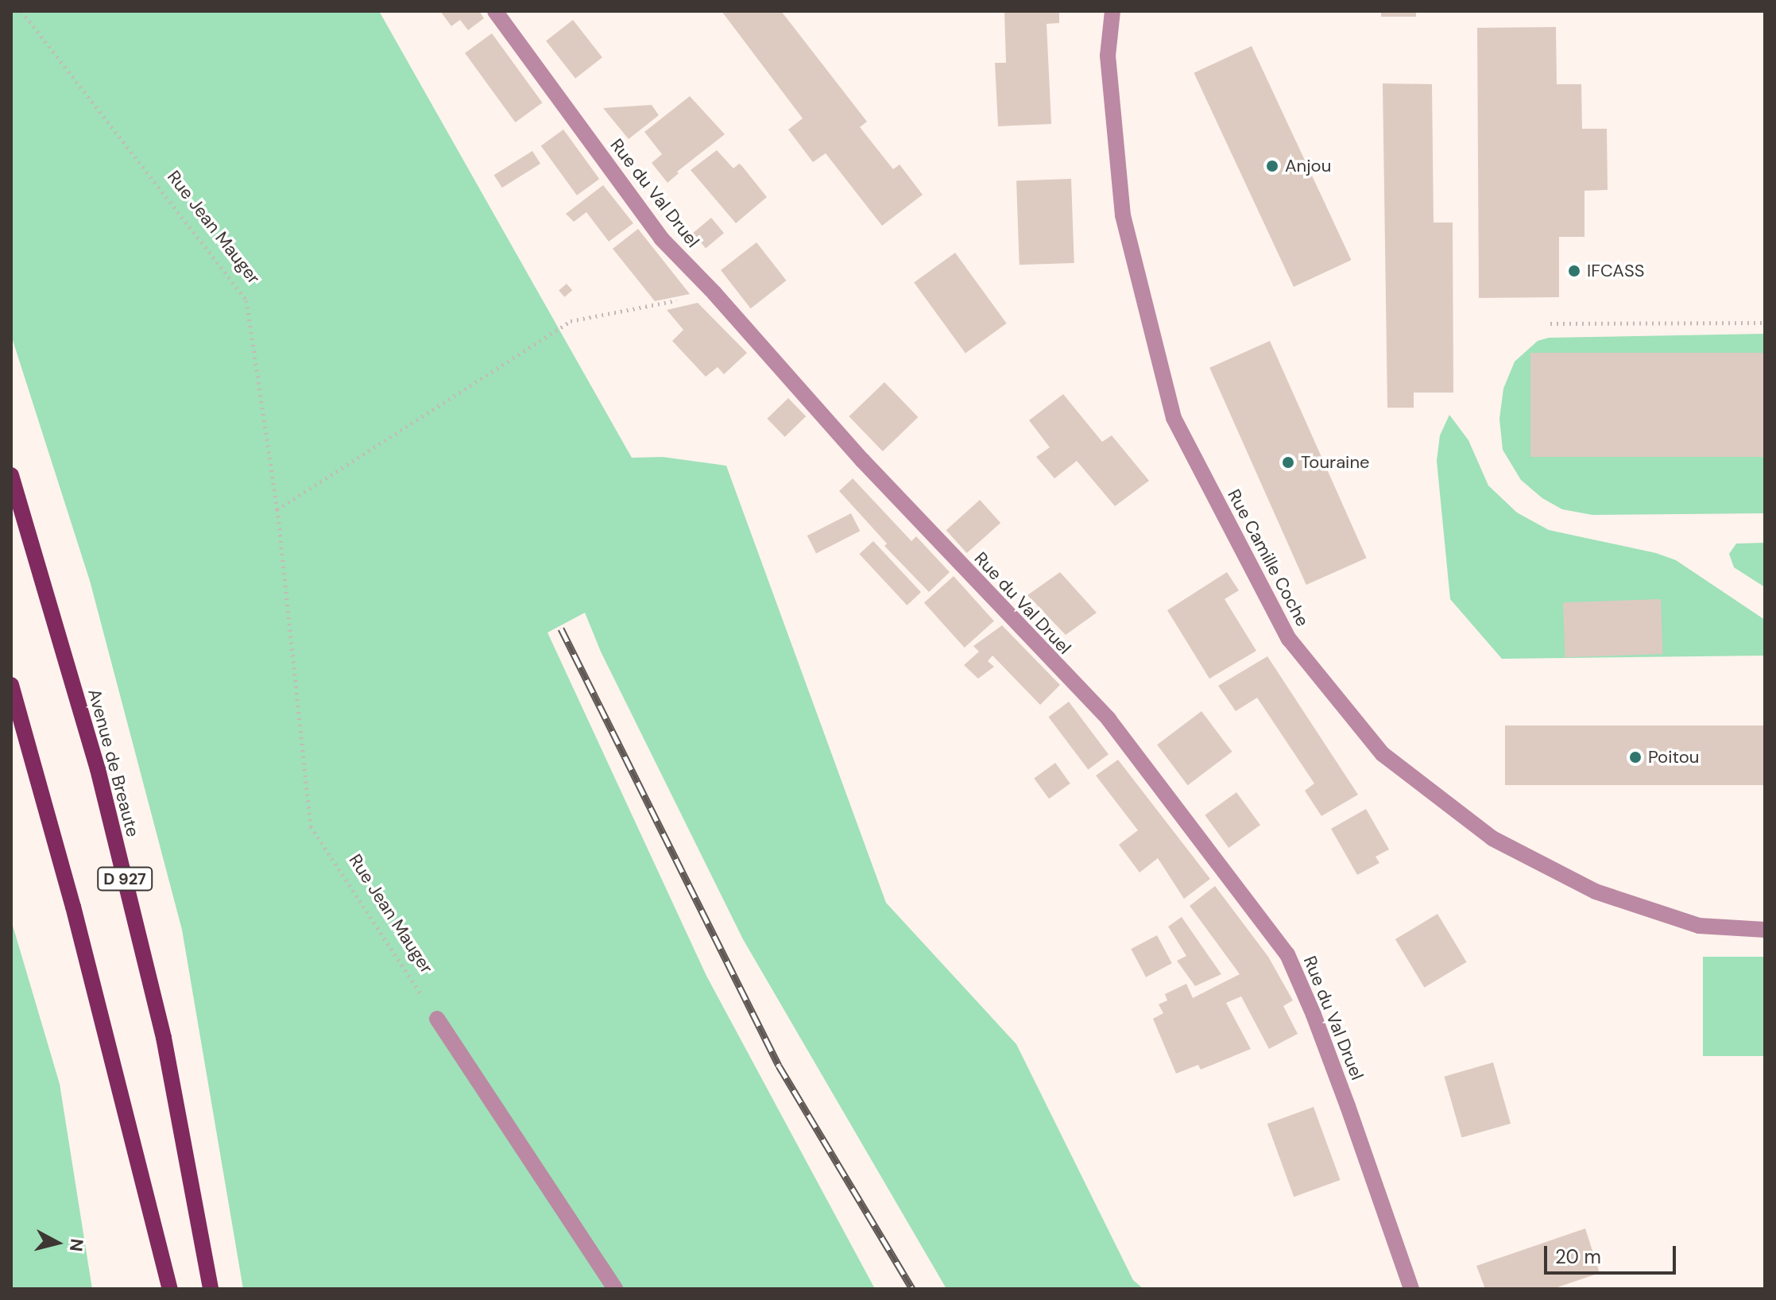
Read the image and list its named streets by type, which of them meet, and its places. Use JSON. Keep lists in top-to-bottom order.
{
  "streets": {
    "main road": ["Avenue de Breaute", "D 927"],
    "street": ["Rue du Val Druel", "Rue Camille Coche"],
    "path": ["Rue Jean Mauger"]
  },
  "places": [
    "Anjou",
    "IFCASS",
    "Touraine",
    "Poitou"
  ],
  "scale_bar": "20 m",
  "north": "right"
}
